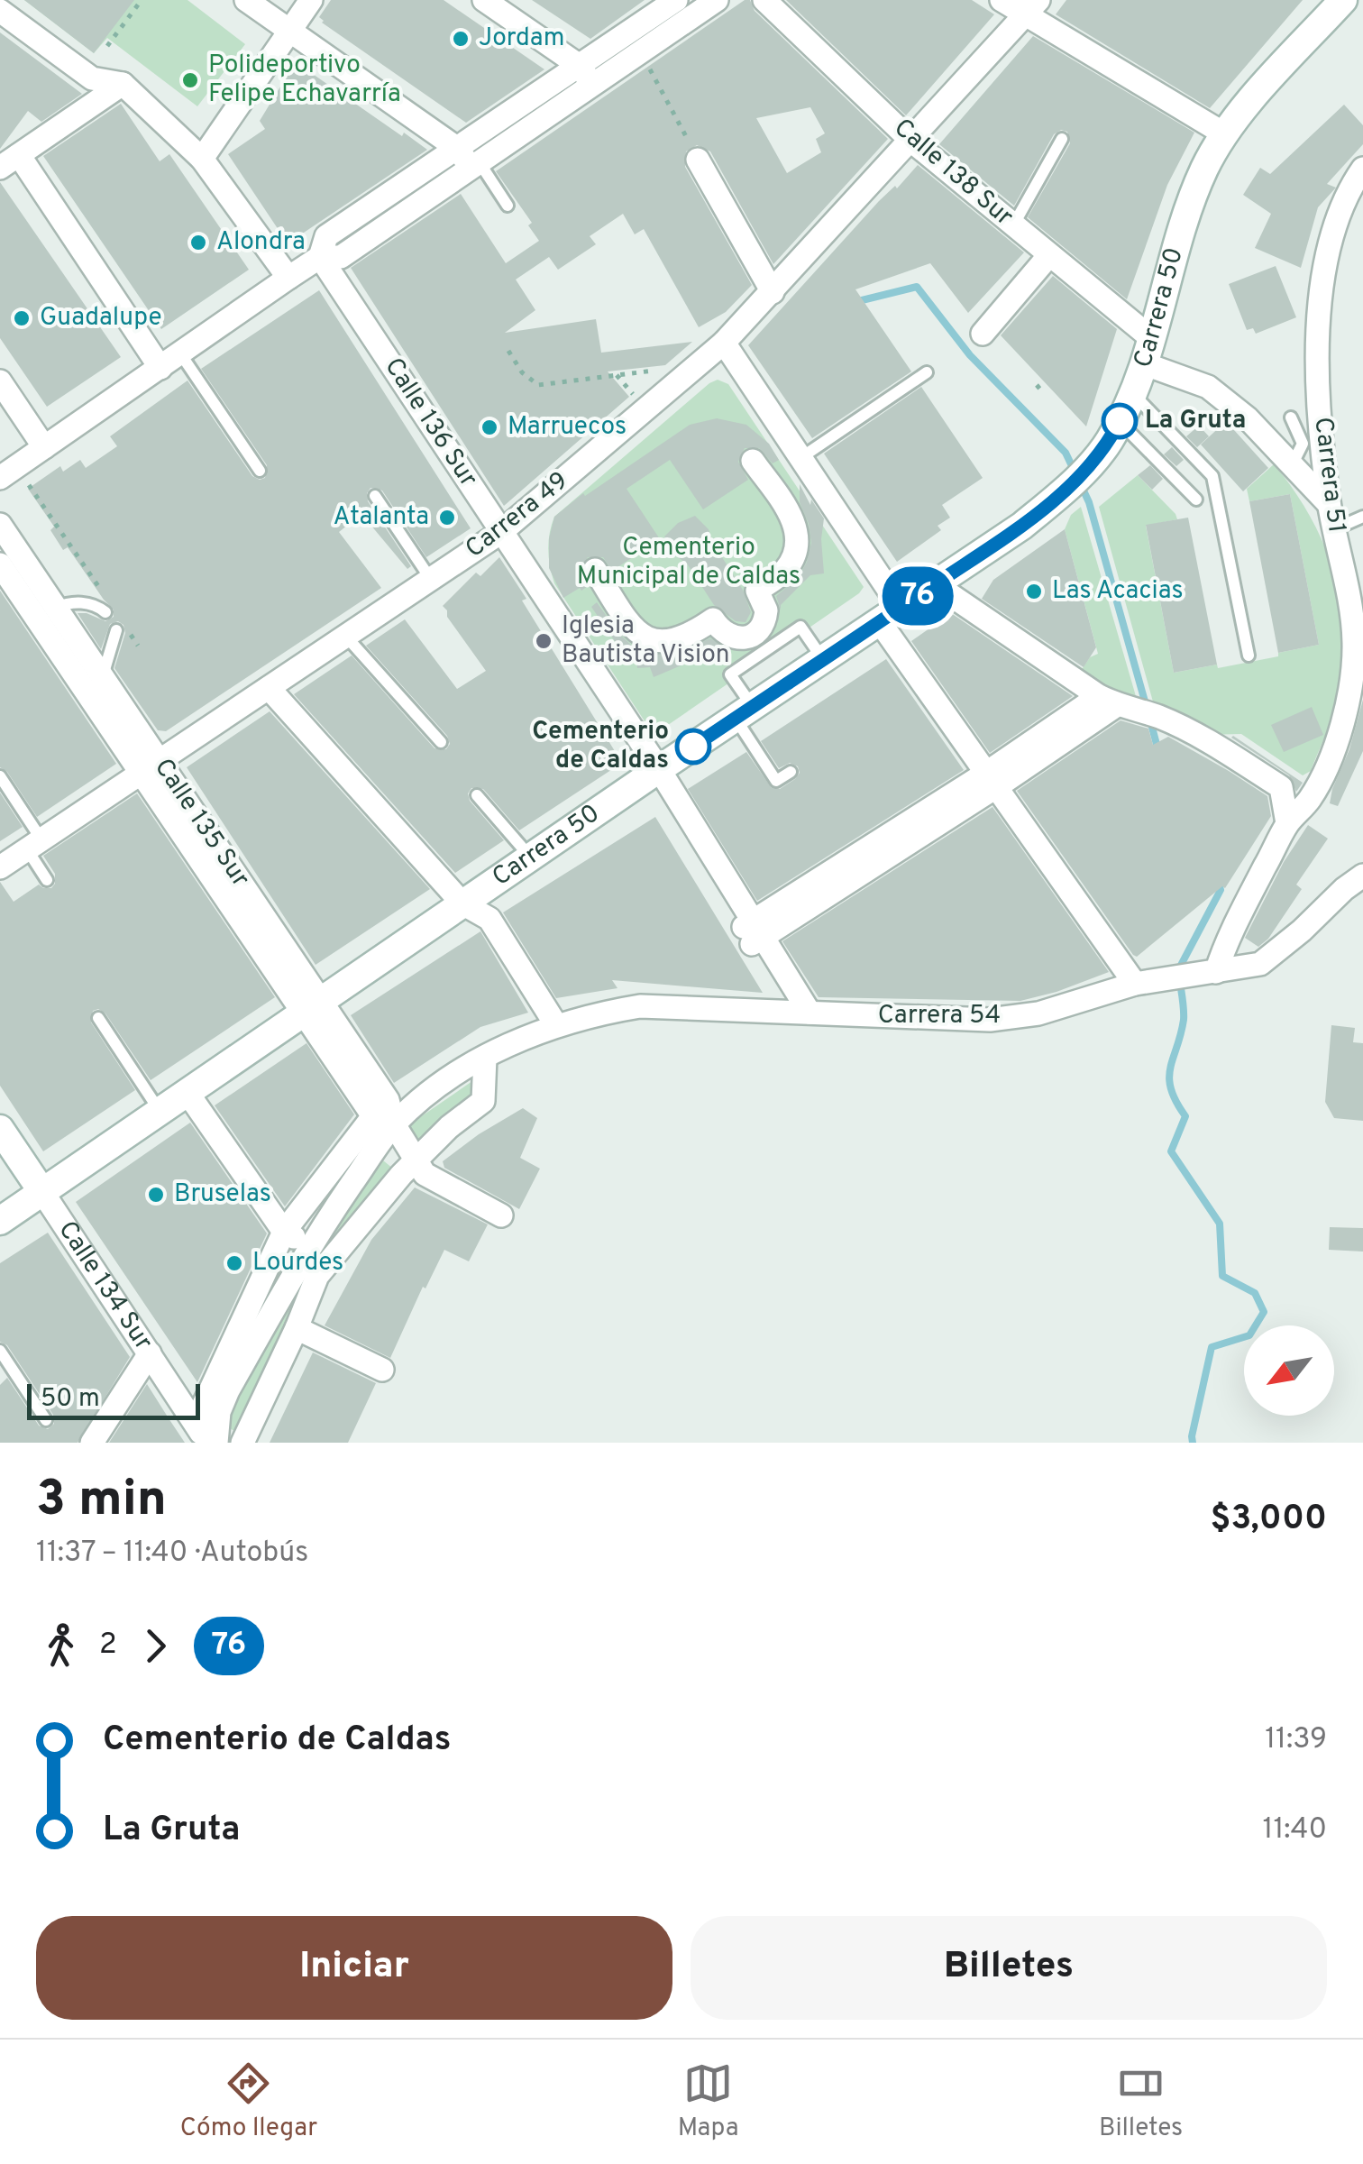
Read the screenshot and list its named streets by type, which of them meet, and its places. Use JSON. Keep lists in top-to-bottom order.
{
  "streets": {
    "main road": ["Carrera 50", "Calle 134 Sur"],
    "street": [
      "Calle 138 Sur",
      "Calle 136 Sur",
      "Carrera 51",
      "Carrera 49",
      "Calle 135 Sur",
      "Carrera 54"
    ]
  },
  "crossings": [
    ["Calle 138 Sur", "Carrera 50"],
    ["Calle 138 Sur", "Carrera 51"],
    ["Calle 138 Sur", "Carrera 49"],
    ["Carrera 50", "Calle 136 Sur"],
    ["Carrera 50", "Calle 135 Sur"],
    ["Carrera 50", "Calle 134 Sur"],
    ["Calle 136 Sur", "Carrera 49"],
    ["Calle 136 Sur", "Carrera 54"],
    ["Carrera 51", "Carrera 54"],
    ["Carrera 49", "Calle 135 Sur"],
    ["Calle 135 Sur", "Carrera 54"],
    ["Carrera 54", "Calle 134 Sur"]
  ],
  "parks": ["Cementerio Municipal de Caldas"],
  "places": [
    "Jordam",
    "Polideportivo Felipe Echavarría",
    "Alondra",
    "Guadalupe",
    "La Gruta",
    "Marruecos",
    "Atalanta",
    "Las Acacias",
    "Iglesia Bautista Vision",
    "Cementerio de Caldas",
    "Bruselas",
    "Lourdes"
  ],
  "lines": ["bus line 76"],
  "scale_bar": "50 m",
  "north": "bottom left",
  "page": {
    "on_map": "76",
    "scale": "50 m",
    "heading": ["3 min", "11:37 – 11:40 · Autobús", "$3,000"],
    "legs": ["2", "76"],
    "list": [
      {
        "name": "Cementerio de Caldas",
        "value": "11:39"
      },
      {
        "name": "La Gruta",
        "value": "11:40"
      }
    ],
    "buttons": ["Iniciar", "Billetes"],
    "tabs": ["Cómo llegar", "Mapa", "Billetes"]
  }
}
